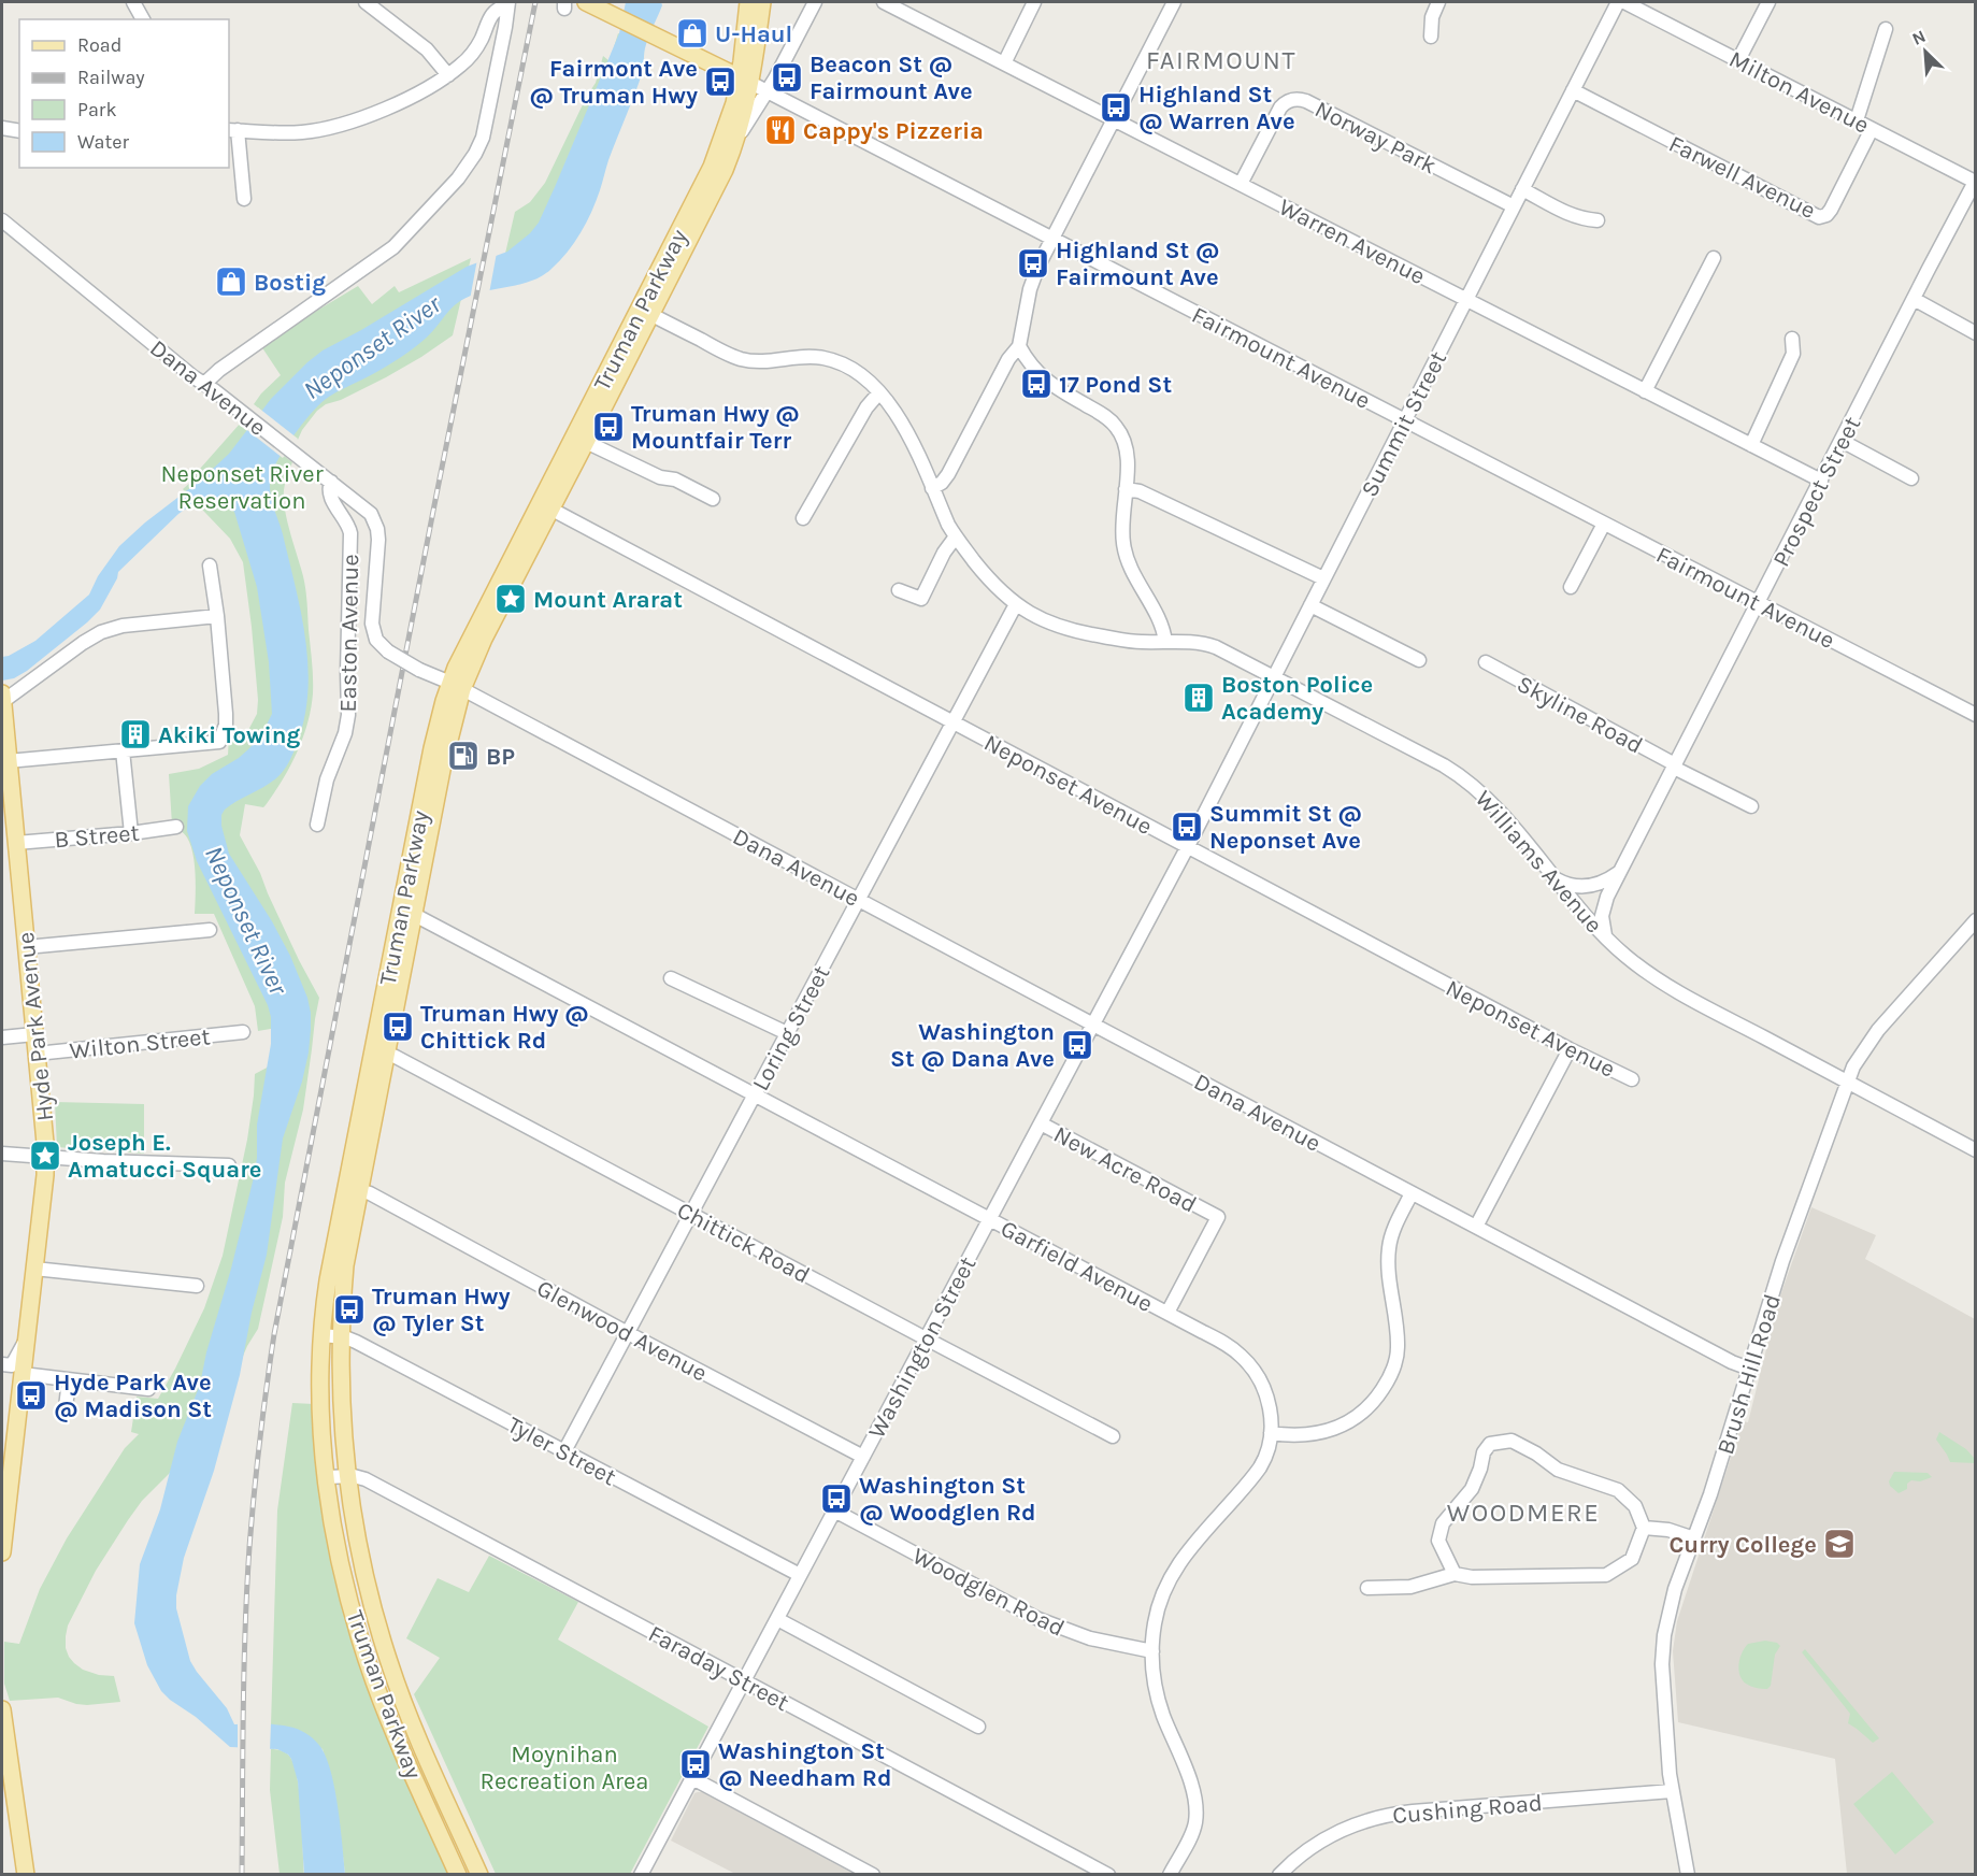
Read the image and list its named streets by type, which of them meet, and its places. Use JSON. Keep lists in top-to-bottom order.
{
  "streets": {
    "main road": ["Truman Parkway", "Fairmount Avenue", "Hyde Park Avenue"],
    "street": [
      "Milton Avenue",
      "Norway Park",
      "Farwell Avenue",
      "Warren Avenue",
      "Dana Avenue",
      "Summit Street",
      "Prospect Street",
      "Easton Avenue",
      "Skyline Road",
      "Neponset Avenue",
      "B Street",
      "Williams Avenue",
      "Loring Street",
      "Wilton Street",
      "New Acre Road",
      "Chittick Road",
      "Garfield Avenue",
      "Glenwood Avenue",
      "Washington Street",
      "Brush Hill Road",
      "Tyler Street",
      "Woodglen Road",
      "Faraday Street",
      "Cushing Road"
    ]
  },
  "crossings": [
    ["Milton Avenue", "Farwell Avenue"],
    ["Milton Avenue", "Prospect Street"],
    ["Norway Park", "Warren Avenue"],
    ["Norway Park", "Summit Street"],
    ["Farwell Avenue", "Summit Street"],
    ["Warren Avenue", "Summit Street"],
    ["Warren Avenue", "Prospect Street"],
    ["Truman Parkway", "Fairmount Avenue"],
    ["Truman Parkway", "Dana Avenue"],
    ["Truman Parkway", "Neponset Avenue"],
    ["Truman Parkway", "Williams Avenue"],
    ["Truman Parkway", "Chittick Road"],
    ["Truman Parkway", "Garfield Avenue"],
    ["Truman Parkway", "Glenwood Avenue"],
    ["Truman Parkway", "Tyler Street"],
    ["Truman Parkway", "Faraday Street"],
    ["Fairmount Avenue", "Summit Street"],
    ["Fairmount Avenue", "Prospect Street"],
    ["Dana Avenue", "Easton Avenue"],
    ["Dana Avenue", "Loring Street"],
    ["Dana Avenue", "Washington Street"],
    ["Dana Avenue", "Brush Hill Road"],
    ["Summit Street", "Neponset Avenue"],
    ["Summit Street", "Williams Avenue"],
    ["Summit Street", "Washington Street"],
    ["Prospect Street", "Skyline Road"],
    ["Prospect Street", "Williams Avenue"],
    ["Neponset Avenue", "Loring Street"],
    ["Neponset Avenue", "Washington Street"],
    ["B Street", "Hyde Park Avenue"],
    ["Williams Avenue", "Loring Street"],
    ["Williams Avenue", "Brush Hill Road"],
    ["Hyde Park Avenue", "Wilton Street"],
    ["Loring Street", "Chittick Road"],
    ["Loring Street", "Garfield Avenue"],
    ["Loring Street", "Glenwood Avenue"],
    ["Loring Street", "Tyler Street"],
    ["New Acre Road", "Garfield Avenue"],
    ["New Acre Road", "Washington Street"],
    ["Chittick Road", "Washington Street"],
    ["Garfield Avenue", "Washington Street"],
    ["Garfield Avenue", "Woodglen Road"],
    ["Glenwood Avenue", "Washington Street"],
    ["Washington Street", "Tyler Street"],
    ["Washington Street", "Woodglen Road"],
    ["Washington Street", "Faraday Street"],
    ["Brush Hill Road", "Cushing Road"]
  ],
  "districts": ["FAIRMOUNT", "WOODMERE"],
  "water": ["Neponset River"],
  "parks": ["Neponset River Reservation", "Moynihan Recreation Area"],
  "places": {
    "shop": ["U-Haul", "Bostig"],
    "bus stop": [
      "Beacon St @ Fairmount Ave",
      "Fairmont Ave @ Truman Hwy",
      "Highland St @ Warren Ave",
      "Highland St @ Fairmount Ave",
      "17 Pond St",
      "Truman Hwy @ Mountfair Terr",
      "Summit St @ Neponset Ave",
      "Truman Hwy @ Chittick Rd",
      "Washington St @ Dana Ave",
      "Truman Hwy @ Tyler St",
      "Hyde Park Ave @ Madison St",
      "Washington St @ Woodglen Rd",
      "Washington St @ Needham Rd"
    ],
    "restaurant": ["Cappy's Pizzeria"],
    "place": ["Mount Ararat", "Joseph E. Amatucci Square"],
    "building": ["Boston Police Academy", "Akiki Towing"],
    "fuel station": ["BP"],
    "school or university": ["Curry College"]
  },
  "legend": [
    "Road",
    "Railway",
    "Park",
    "Water"
  ],
  "north": "top left"
}
